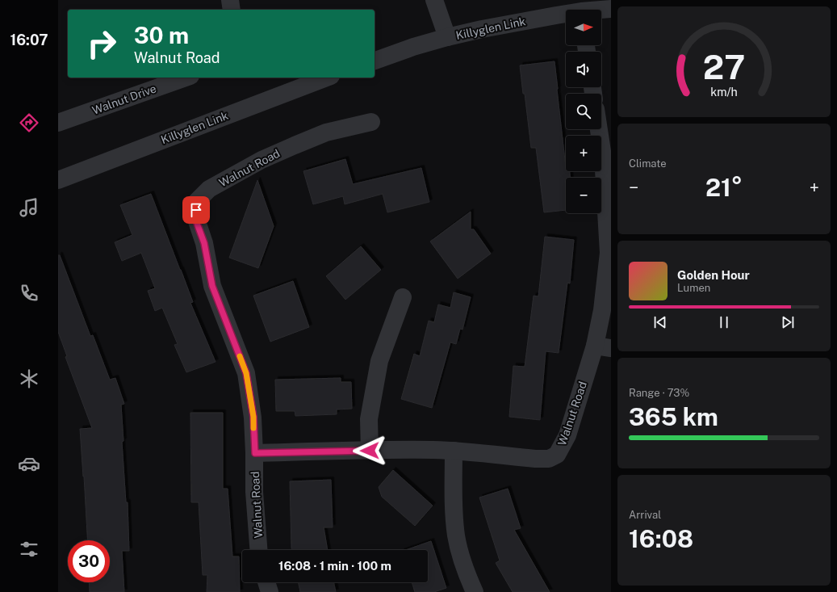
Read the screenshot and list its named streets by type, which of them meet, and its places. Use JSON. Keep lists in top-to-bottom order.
{
  "streets": {
    "street": ["Killyglen Link", "Walnut Drive", "Walnut Road"]
  },
  "north": "right",
  "page": {
    "tabs": "16:07",
    "map_buttons": ["+", "−"],
    "turn": ["30 m", "Walnut Road"],
    "tile": [
      "Climate",
      ["Range · 73%", "365 km"],
      ["Arrival", "16:08"]
    ],
    "heat": ["−", "21°", "+"],
    "song": ["Golden Hour", "Lumen"],
    "limit": "30",
    "trip": "16:08 · 1 min · 100 m",
    "gauge": ["27", "km/h"]
  }
}
